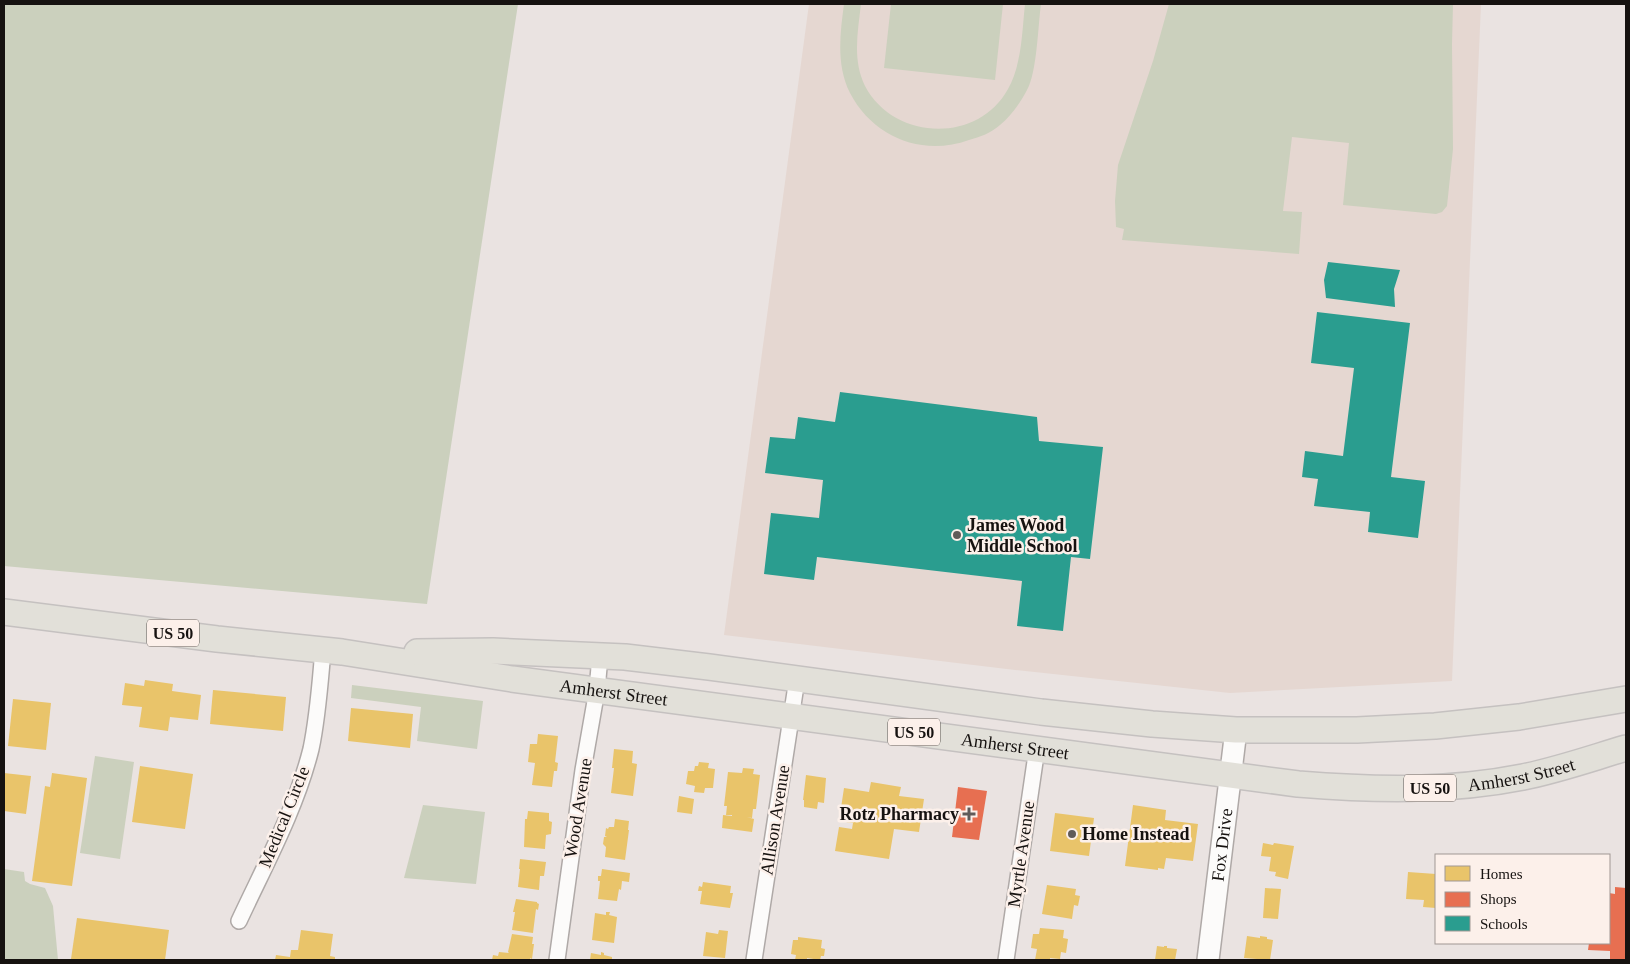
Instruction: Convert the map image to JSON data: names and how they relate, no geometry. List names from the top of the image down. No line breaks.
{"streets":{"main road":["US 50","Amherst Street","Fox Drive"],"street":["Wood Avenue","Medical Circle","Allison Avenue","Myrtle Avenue"]},"crossings":[["Amherst Street","Wood Avenue"],["Amherst Street","Medical Circle"],["Amherst Street","Allison Avenue"],["Amherst Street","Fox Drive"],["Amherst Street","Myrtle Avenue"]],"places":{"other":["James Wood Middle School","Home Instead"],"health":["Rotz Pharmacy"]},"legend":["Homes","Shops","Schools"]}
